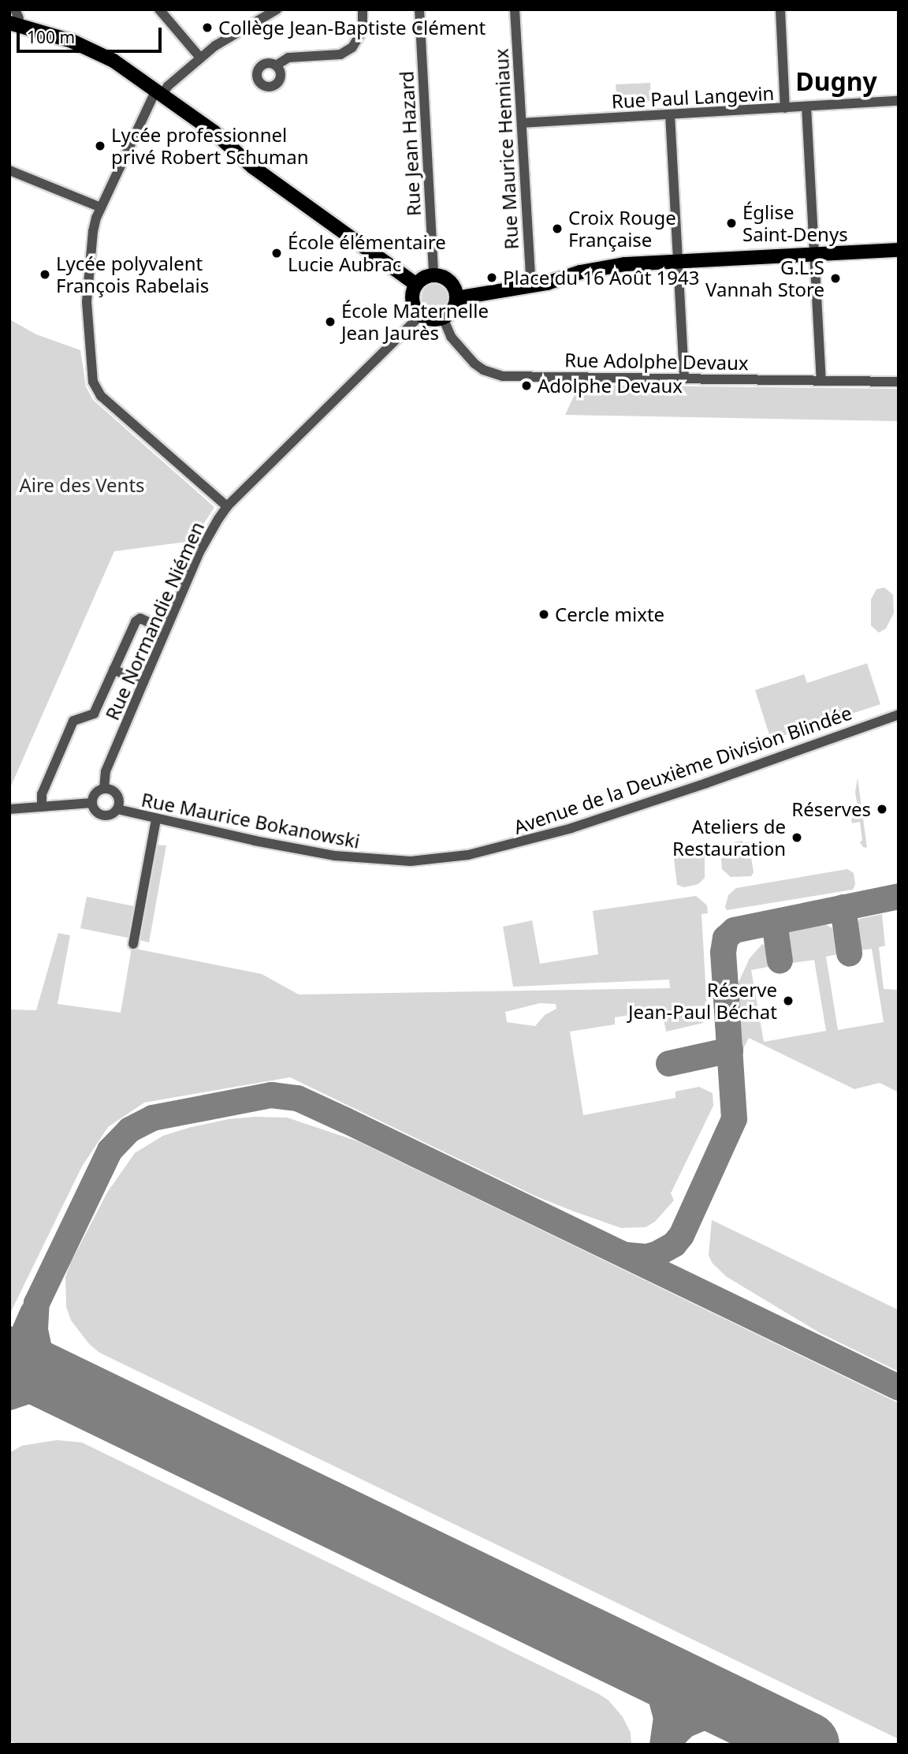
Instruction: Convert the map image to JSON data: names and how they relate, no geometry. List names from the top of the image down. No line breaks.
{"streets":{"street":["Rue Paul Langevin","Rue Jean Hazard","Rue Maurice Henniaux","Rue Adolphe Devaux","Rue Normandie Niémen","Avenue de la Deuxième Division Blindée","Rue Maurice Bokanowski"]},"crossings":[["Rue Paul Langevin","Rue Maurice Henniaux"],["Rue Jean Hazard","Rue Adolphe Devaux"],["Rue Jean Hazard","Rue Normandie Niémen"],["Rue Adolphe Devaux","Rue Normandie Niémen"],["Rue Normandie Niémen","Rue Maurice Bokanowski"],["Avenue de la Deuxième Division Blindée","Rue Maurice Bokanowski"]],"districts":["Dugny"],"parks":["Aire des Vents"],"places":["Collège Jean-Baptiste Clément","Lycée professionnel privé Robert Schuman","Église Saint-Denys","Croix Rouge Française","École élémentaire Lucie Aubrac","Lycée polyvalent François Rabelais","Place du 16 Août 1943","G.L.S Vannah Store","École Maternelle Jean Jaurès","Adolphe Devaux","Cercle mixte","Réserves","Ateliers de Restauration","Réserve Jean-Paul Béchat"],"scale_bar":"100 m"}
